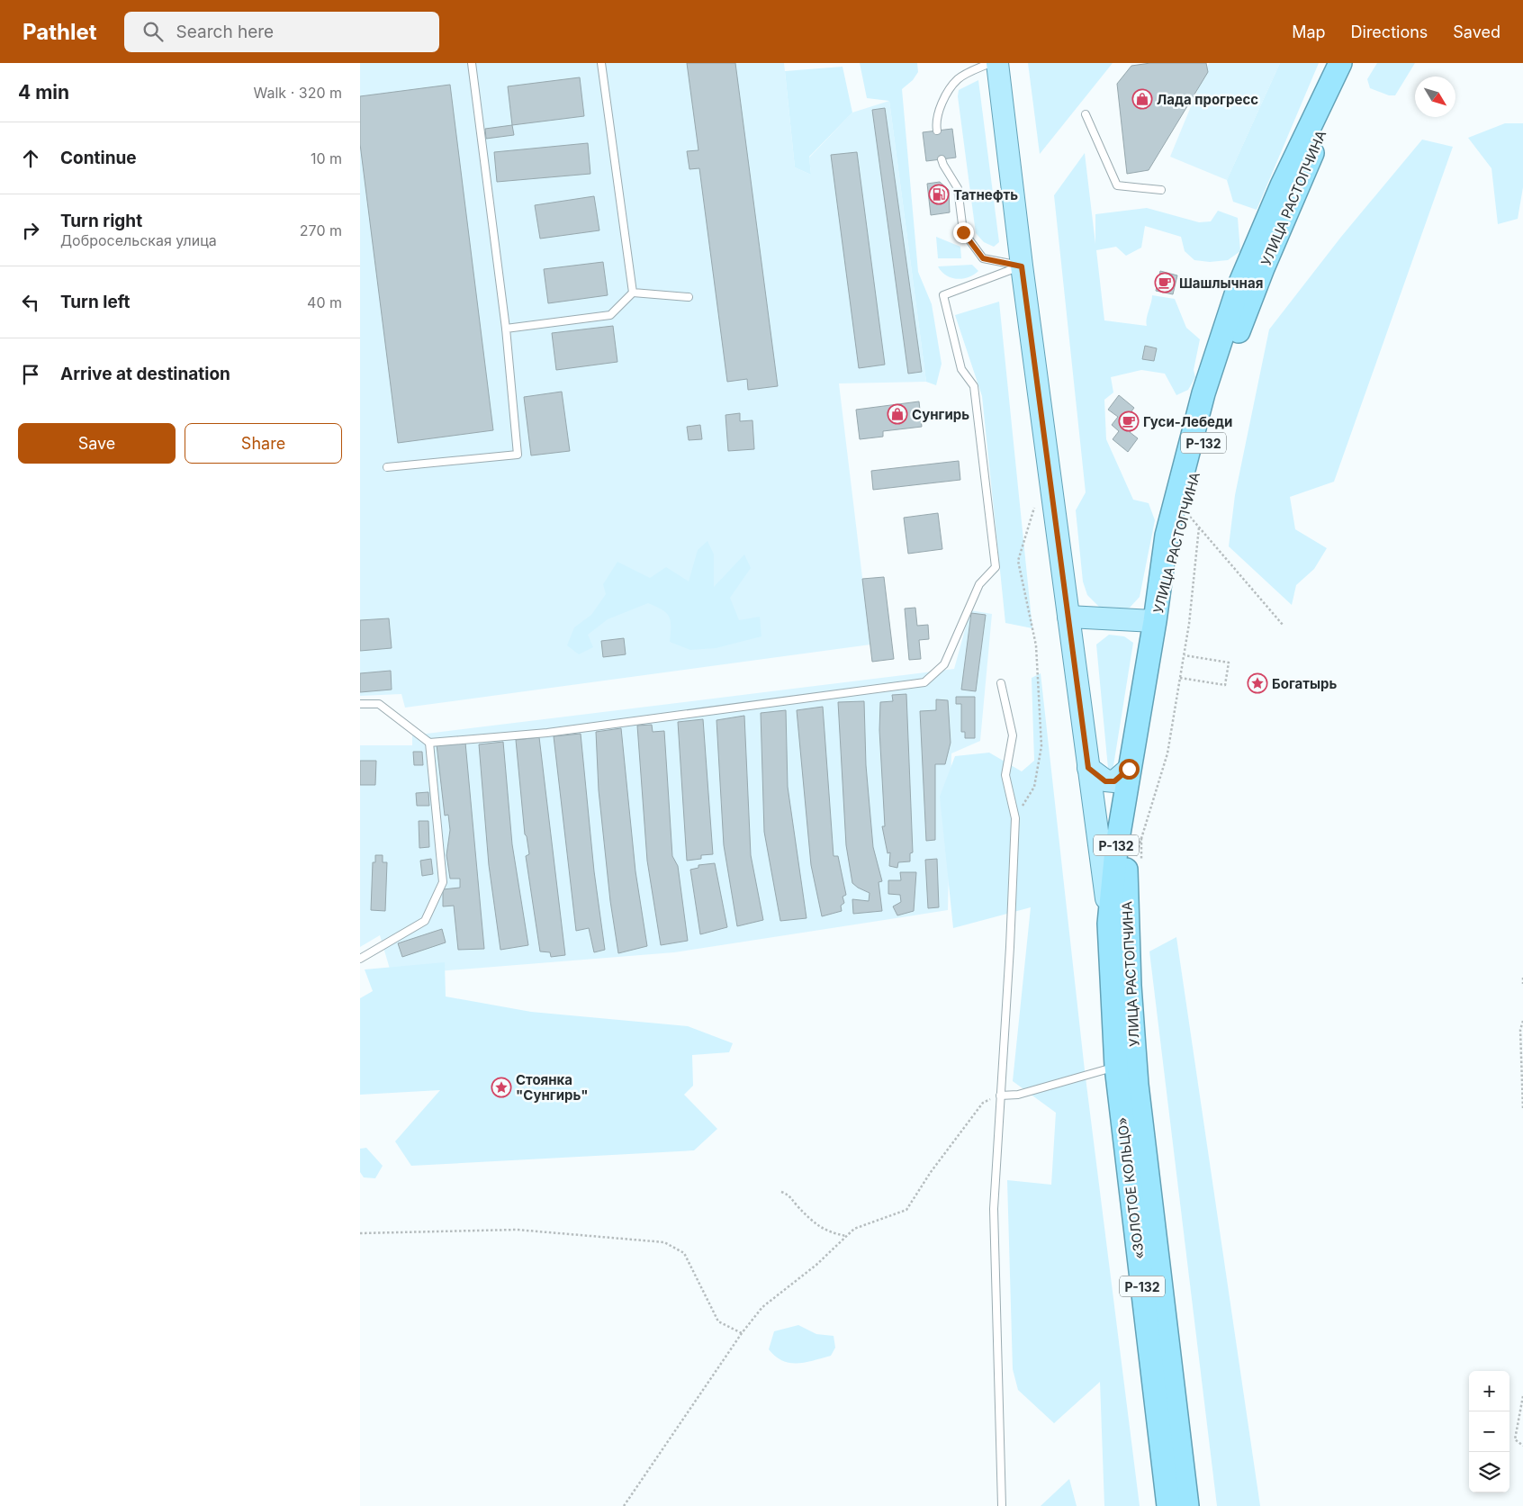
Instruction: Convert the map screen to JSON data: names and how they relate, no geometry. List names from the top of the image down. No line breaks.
{"streets":{"highway":["УЛИЦА РАСТОПЧИНА","Р-132","«ЗОЛОТОЕ КОЛЬЦО»"]},"crossings":[["УЛИЦА РАСТОПЧИНА","«ЗОЛОТОЕ КОЛЬЦО»"]],"places":{"shop":["Лада прогресс","Сунгирь"],"fuel station":["Татнефть"],"cafe":["Шашлычная","Гуси-Лебеди"],"place":["Богатырь","Стоянка \"Сунгирь\""]},"north":"bottom right","page":{"header":"Pathlet","search":"Search here","nav":["Map","Directions","Saved"],"heading":["4 min","Walk · 320 m"],"list":[["Continue","10 m"],["Turn right","Добросельская улица","270 m"],["Turn left","40 m"],"Arrive at destination"],"buttons":["Save","Share"],"map_buttons":["+","−"]}}
